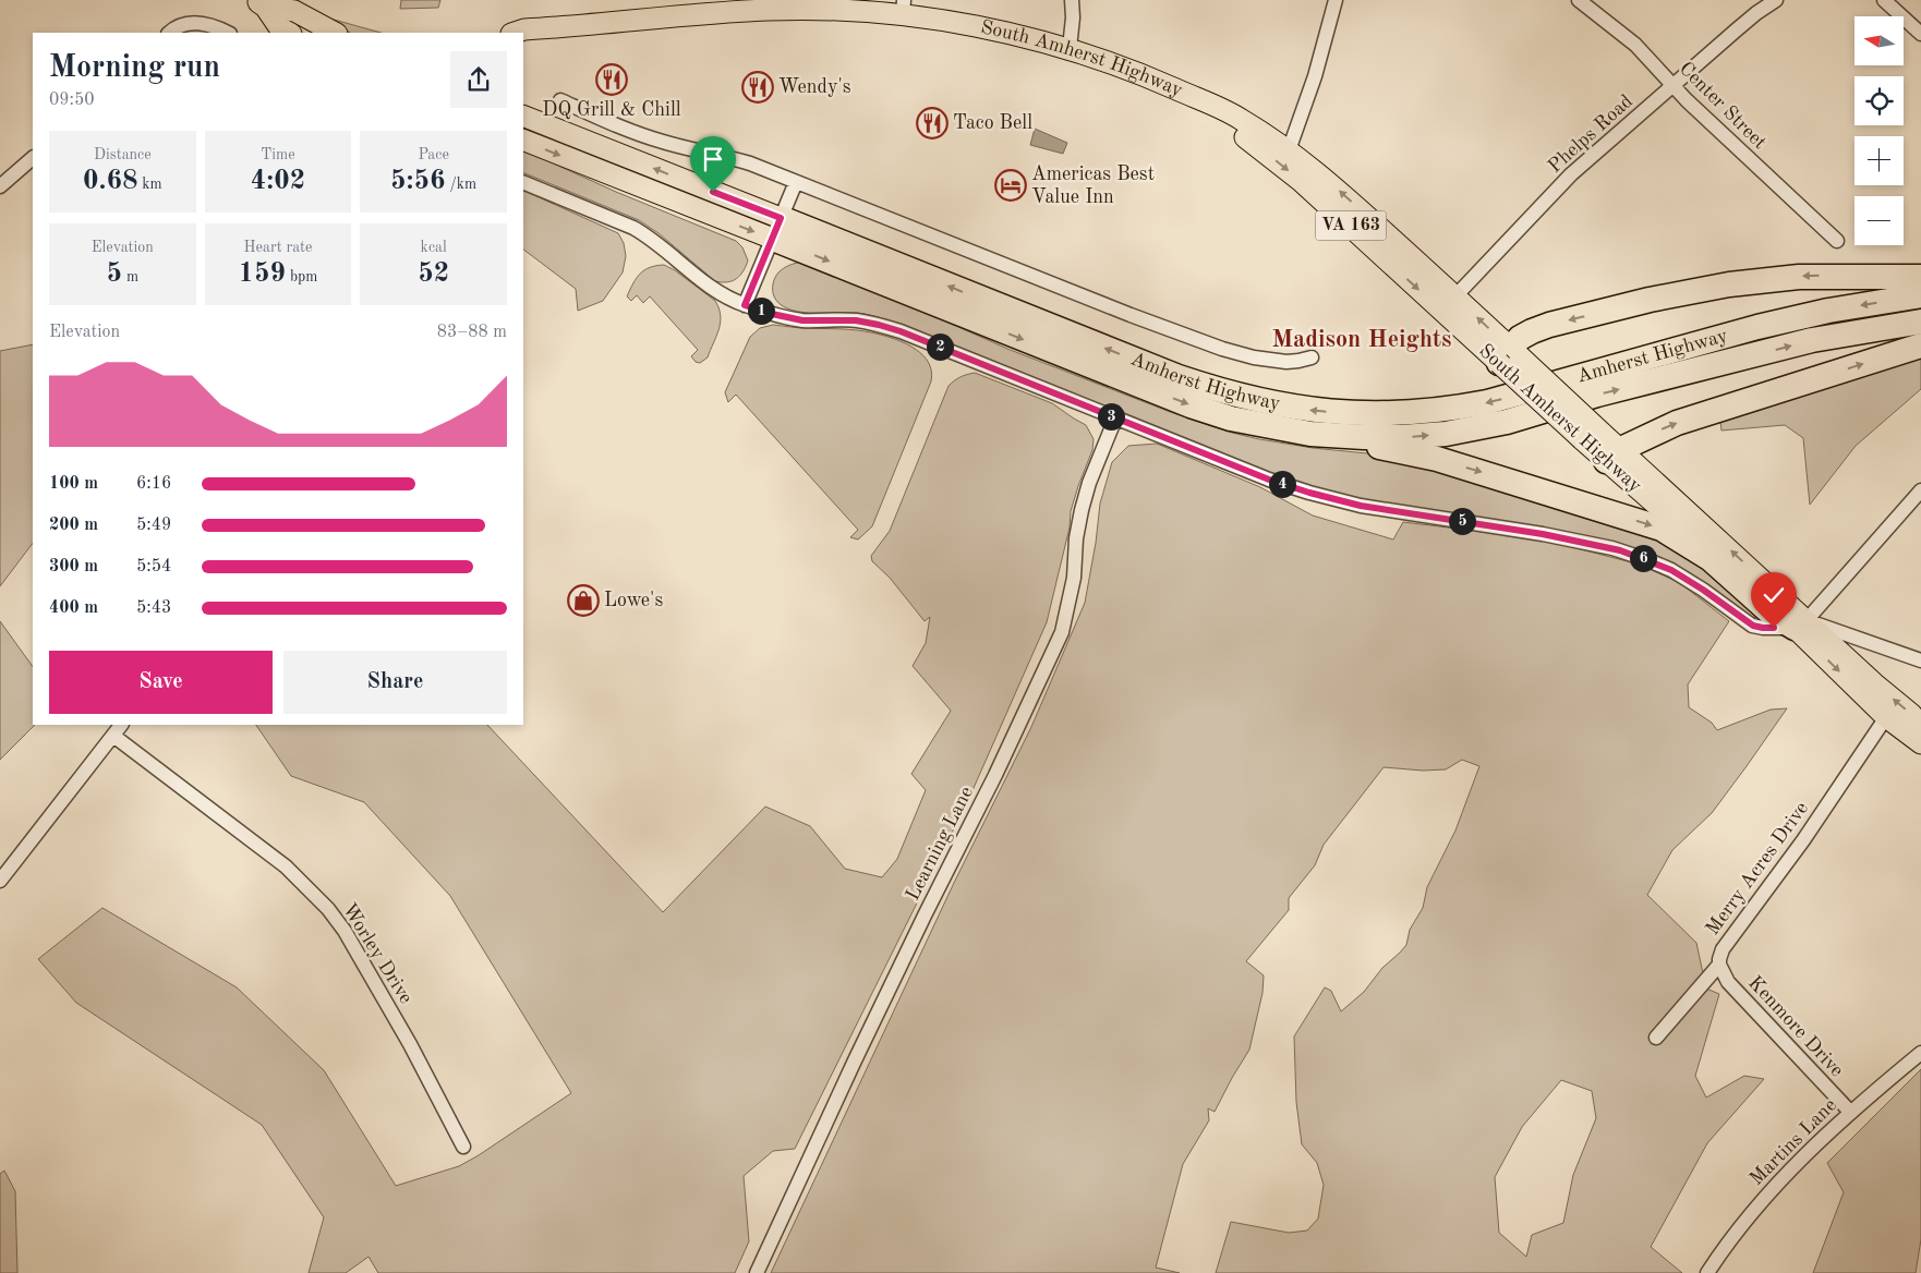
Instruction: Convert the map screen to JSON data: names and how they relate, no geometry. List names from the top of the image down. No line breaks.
{"streets":{"highway":["Amherst Highway"],"main road":["South Amherst Highway","VA 163"],"street":["Center Street","Phelps Road","Learning Lane","Merry Acres Drive","Worley Drive","Kenmore Drive","Martins Lane"]},"crossings":[["South Amherst Highway","Phelps Road"],["South Amherst Highway","Merry Acres Drive"],["Center Street","Phelps Road"],["Merry Acres Drive","Kenmore Drive"],["Kenmore Drive","Martins Lane"]],"districts":["Madison Heights"],"places":{"restaurant":["DQ Grill & Chill","Wendy's","Taco Bell"],"hotel":["Americas Best Value Inn"],"shop":["Lowe's"]},"north":"left","page":{"map_buttons":["+","−"],"heading":["Morning run","09:50"],"stats":[["Distance","0.68 km"],["Time","4:02"],["Pace","5:56 /km"],["Elevation","5 m"],["Heart rate","159 bpm"],["kcal","52"]],"pins":["1","2","3","4","5","6"],"chart":["Elevation","83–88 m"],"list":[{"name":"100 m","note":"6:16"},{"name":"200 m","note":"5:49"},{"name":"300 m","note":"5:54"},{"name":"400 m","note":"5:43"}],"buttons":["Save","Share"]}}
